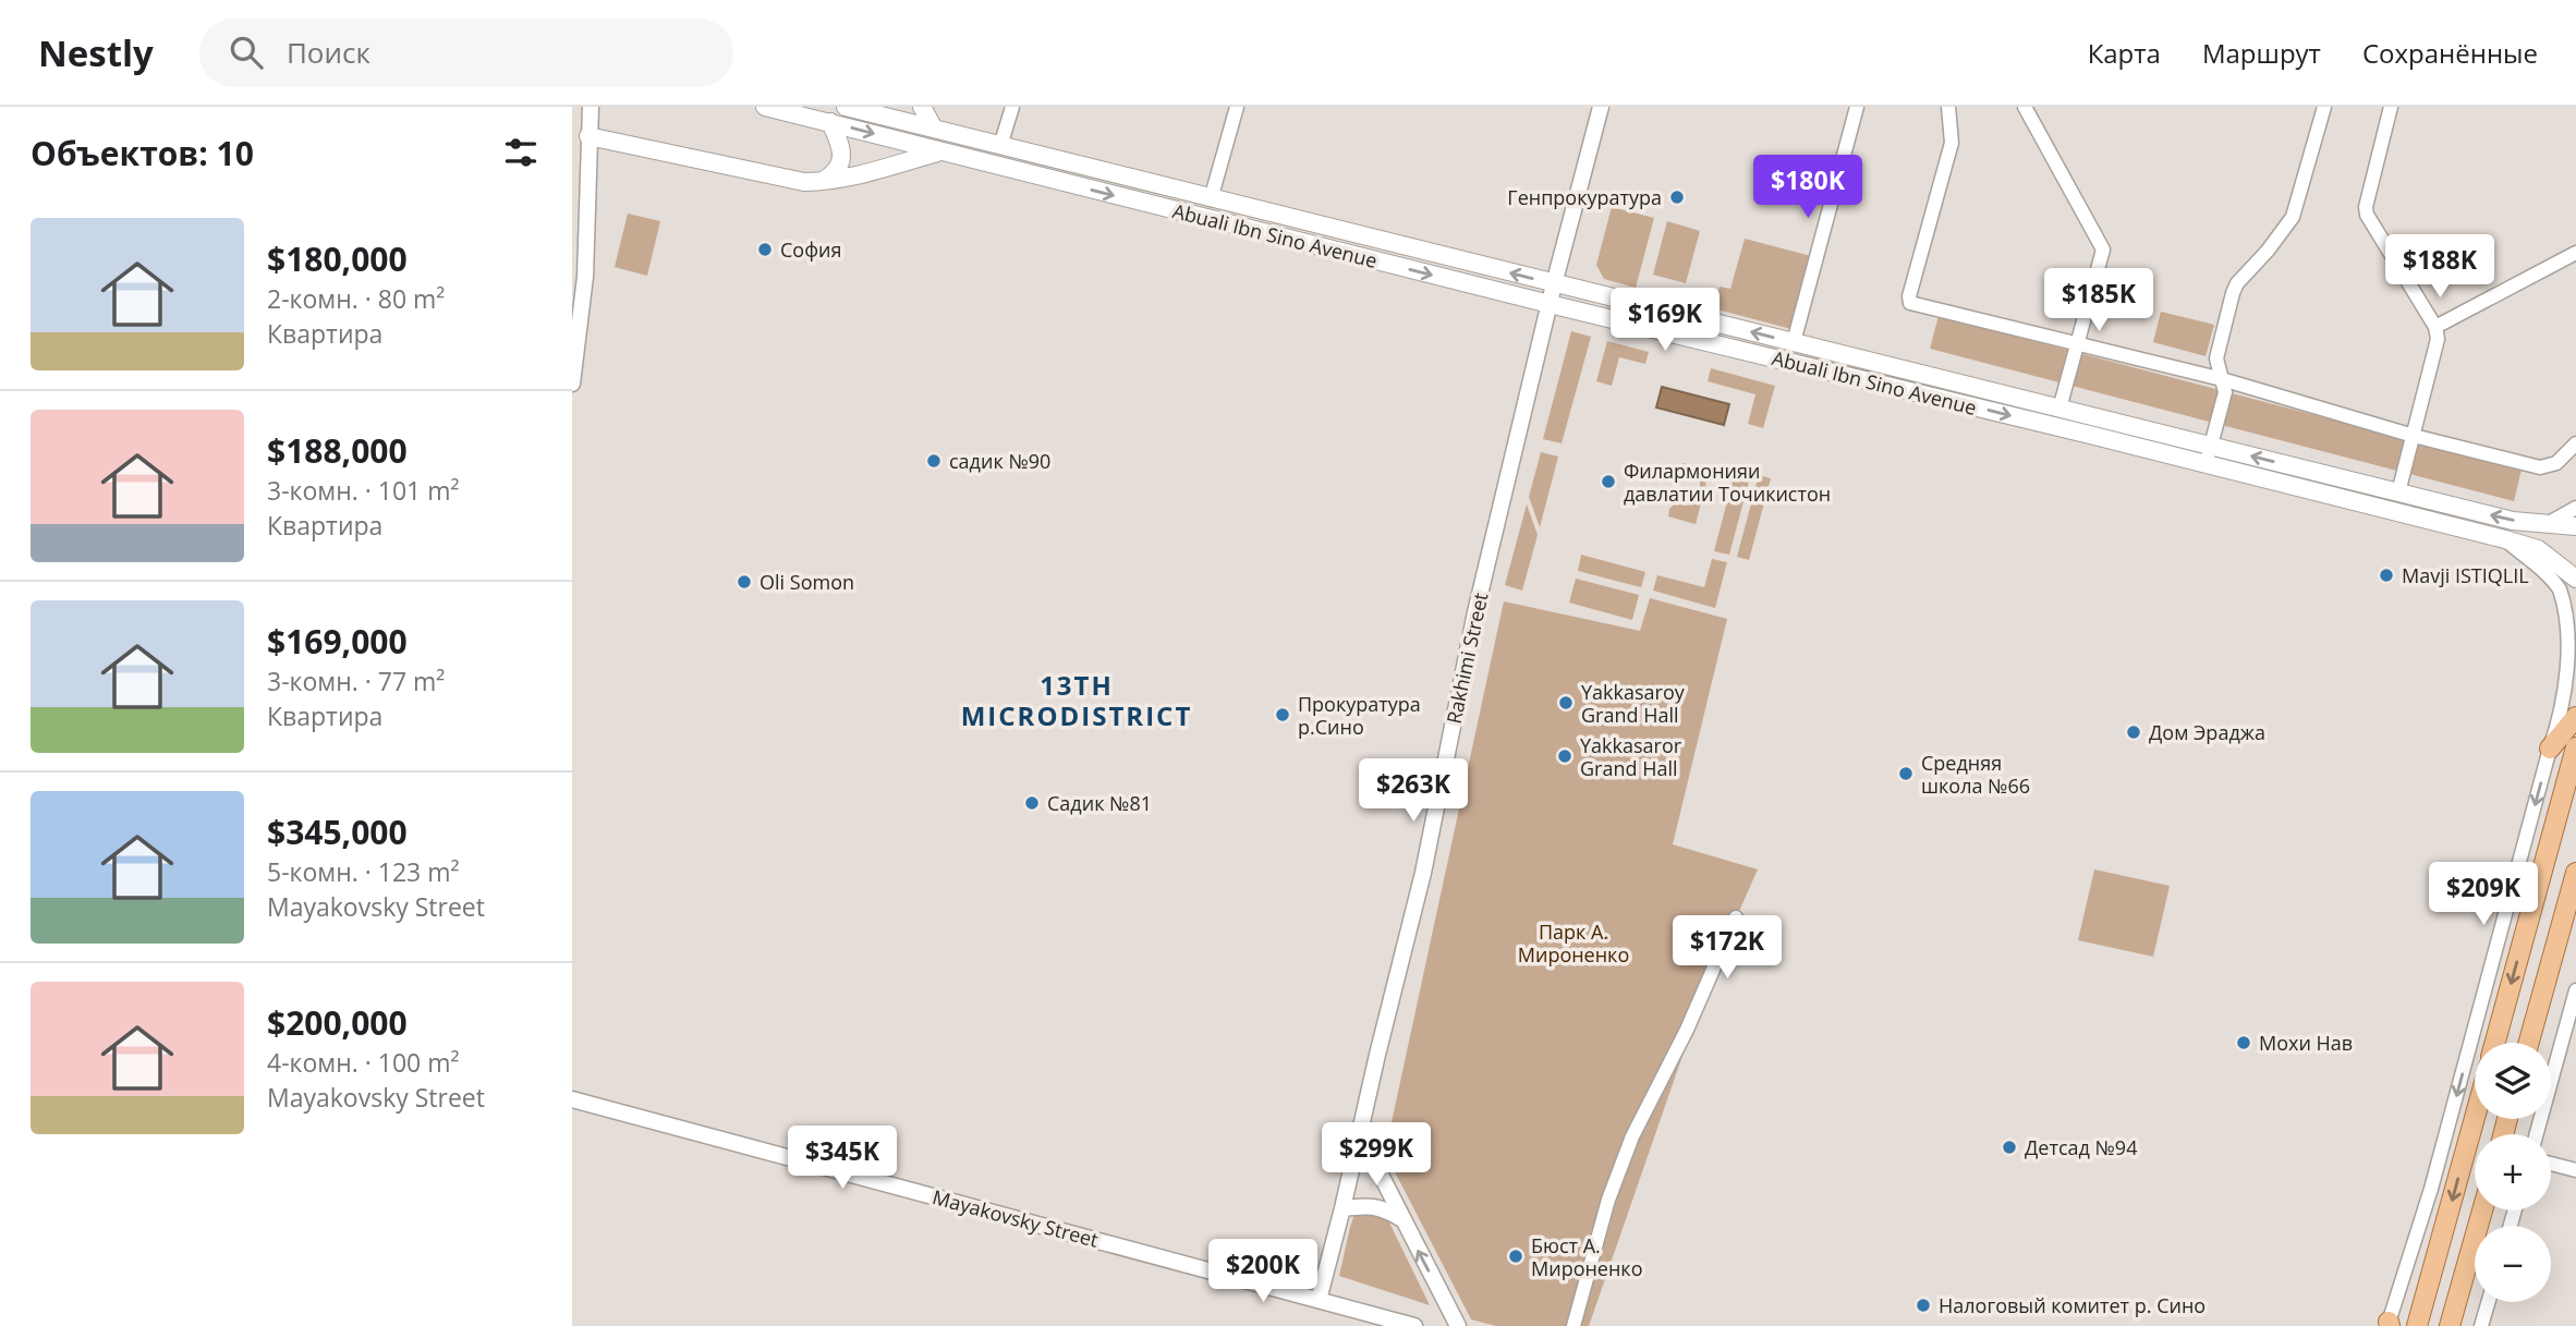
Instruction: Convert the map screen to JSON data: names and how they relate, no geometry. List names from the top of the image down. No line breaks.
{"streets":{"main road":["Abuali Ibn Sino Avenue"],"street":["Rakhimi Street","Mayakovsky Street"]},"crossings":[["Abuali Ibn Sino Avenue","Rakhimi Street"],["Rakhimi Street","Mayakovsky Street"]],"districts":["13TH MICRODISTRICT"],"parks":["Парк А. Мироненко"],"places":["Генпрокуратура","София","садик №90","Филармонияи давлатии Точикистон","Mavji ISTIQLIL","Oli Somon","Yakkasaroy Grand Hall","Прокуратура р.Сино","Дом Эраджа","Yakkasaror Grand Hall","Средняя школа №66","Садик №81","Мохи Нав","Детсад №94","Бюст А. Мироненко","Налоговый комитет р. Сино"],"page":{"header":"Nestly","search":"Поиск","nav":["Карта","Маршрут","Сохранённые"],"heading":"Объектов: 10","price":["$180K","$188K","$185K","$169K","$263K","$209K","$172K","$299K","$345K","$200K"],"list":[{"name":"$180,000","note":"2-комн. · 80 m² · Квартира"},{"name":"$188,000","note":"3-комн. · 101 m² · Квартира"},{"name":"$169,000","note":"3-комн. · 77 m² · Квартира"},{"name":"$345,000","note":"5-комн. · 123 m² · Mayakovsky Street"},{"name":"$200,000","note":"4-комн. · 100 m² · Mayakovsky Street"}],"map_buttons":["+","−"]}}
